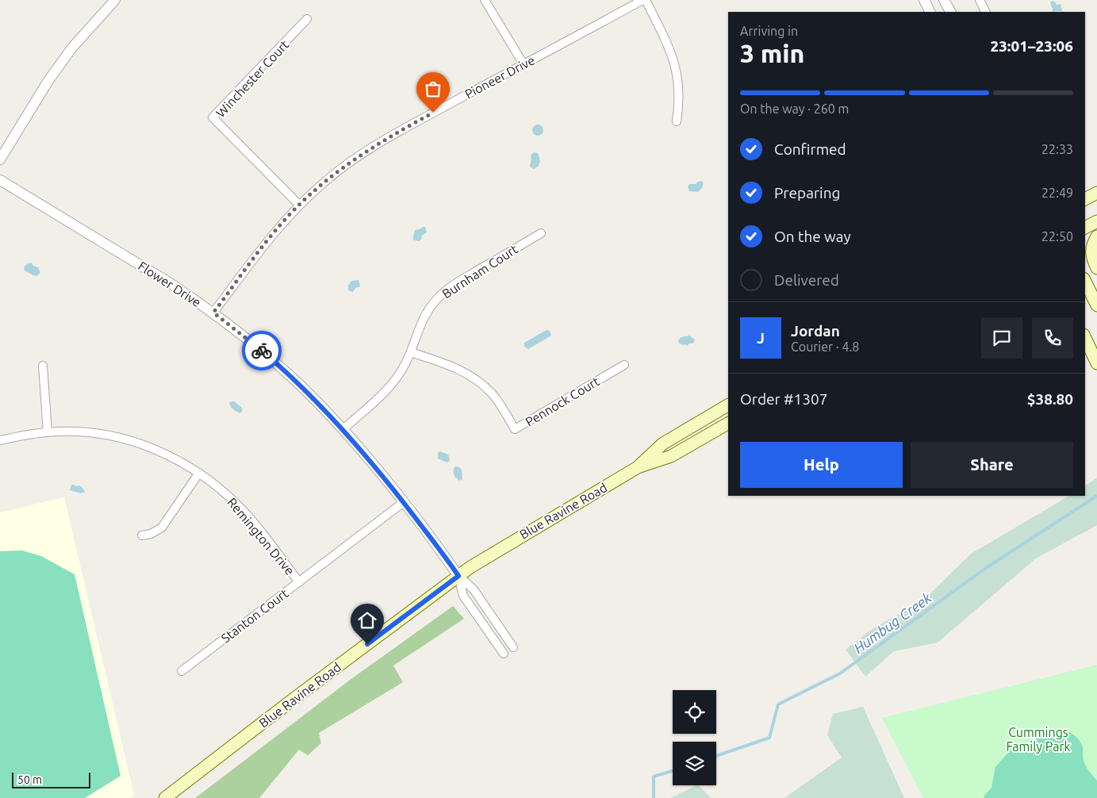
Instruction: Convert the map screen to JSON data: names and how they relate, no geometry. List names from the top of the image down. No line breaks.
{"streets":{"main road":["Blue Ravine Road"],"street":["Pioneer Drive","Winchester Court","Burnham Court","Flower Drive","Pennock Court","Remington Drive","Stanton Court"]},"crossings":[["Pioneer Drive","Winchester Court"],["Pioneer Drive","Flower Drive"],["Burnham Court","Flower Drive"],["Burnham Court","Pennock Court"],["Flower Drive","Blue Ravine Road"],["Flower Drive","Stanton Court"],["Remington Drive","Stanton Court"]],"water":["Humbug Creek"],"parks":["Cummings Family Park"],"scale_bar":"50 m","page":{"heading":["3 min","Arriving in","23:01–23:06"],"panel":["Jordan","Courier · 4.8","Order #1307","$38.80"],"bar":"On the way · 260 m","list":[["Confirmed","22:33"],["Preparing","22:49"],["On the way","22:50"],"Delivered"],"round":"J","buttons":["Help","Share"],"scale":"50 m"}}
